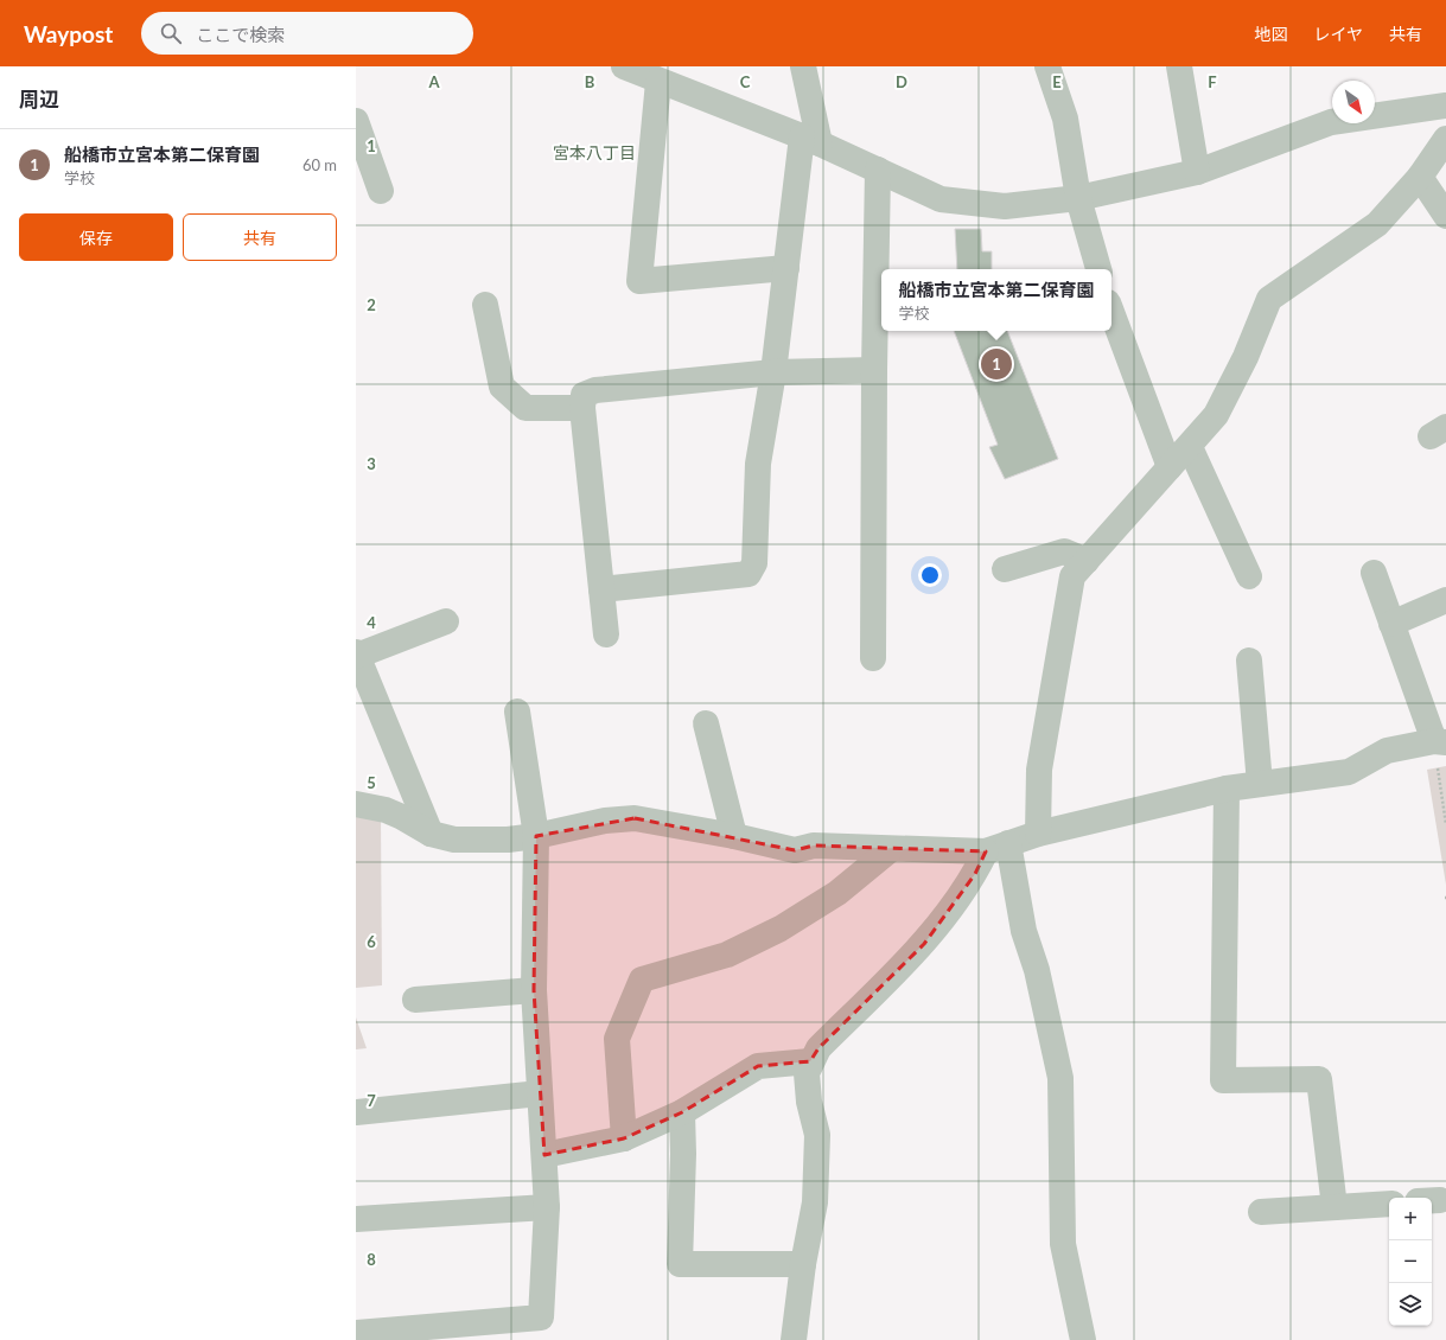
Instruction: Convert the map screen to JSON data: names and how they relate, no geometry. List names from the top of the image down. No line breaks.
{"districts":["宮本八丁目"],"north":"bottom right","page":{"header":"Waypost","search":"ここで検索","nav":["地図","レイヤ","共有"],"heading":"周辺","list":[{"mark":"1","name":"船橋市立宮本第二保育園","note":"学校","value":"60 m"}],"buttons":["保存","共有"],"popup":["船橋市立宮本第二保育園","学校"],"pins":"1","map_buttons":["+","−"]},"grid":{"columns":["A","B","C","D","E","F"],"rows":["1","2","3","4","5","6","7","8"]}}
